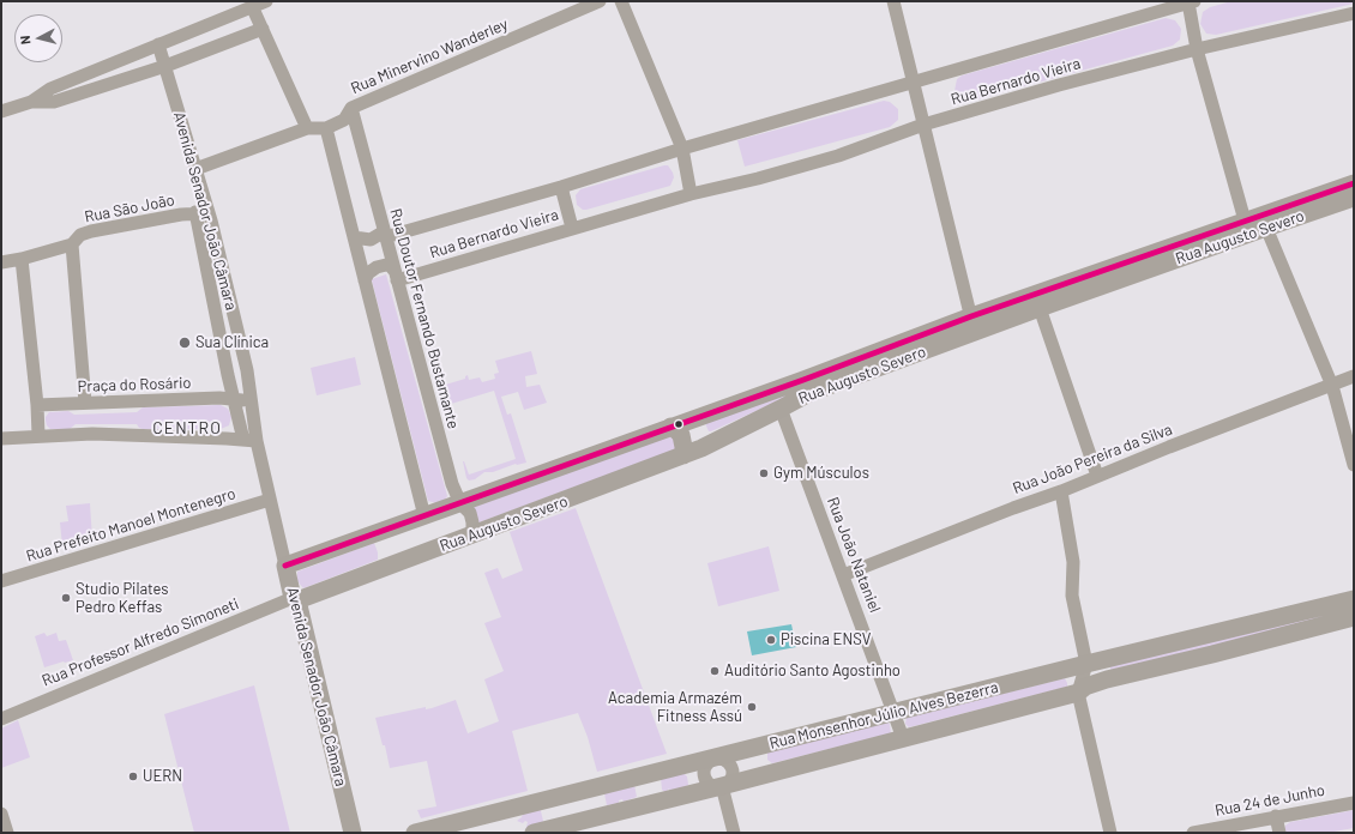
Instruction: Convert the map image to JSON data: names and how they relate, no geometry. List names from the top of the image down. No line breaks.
{"streets":{"main road":["Avenida Senador João Câmara","Rua Augusto Severo","Rua Monsenhor Júlio Alves Bezerra"],"street":["Rua Minervino Wanderley","Rua Bernardo Vieira","Rua São João","Rua Doutor Fernando Bustamante","Praça do Rosário","Rua João Pereira da Silva","Rua Prefeito Manoel Montenegro","Rua João Nataniel","Rua Professor Alfredo Simoneti","Rua 24 de Junho"]},"crossings":[["Rua Minervino Wanderley","Rua Doutor Fernando Bustamante"],["Rua Bernardo Vieira","Rua Doutor Fernando Bustamante"],["Rua São João","Avenida Senador João Câmara"],["Avenida Senador João Câmara","Rua Augusto Severo"],["Avenida Senador João Câmara","Praça do Rosário"],["Avenida Senador João Câmara","Rua Prefeito Manoel Montenegro"],["Avenida Senador João Câmara","Rua Professor Alfredo Simoneti"],["Rua Augusto Severo","Rua Doutor Fernando Bustamante"],["Rua Augusto Severo","Rua João Nataniel"],["Rua Augusto Severo","Rua Professor Alfredo Simoneti"],["Rua João Pereira da Silva","Rua João Nataniel"],["Rua João Nataniel","Rua Monsenhor Júlio Alves Bezerra"]],"districts":["CENTRO"],"places":["Sua Clínica","Gym Músculos","Studio Pilates Pedro Keffas","Piscina ENSV","Auditório Santo Agostinho","Academia Armazém Fitness Assú","UERN"],"north":"left"}
